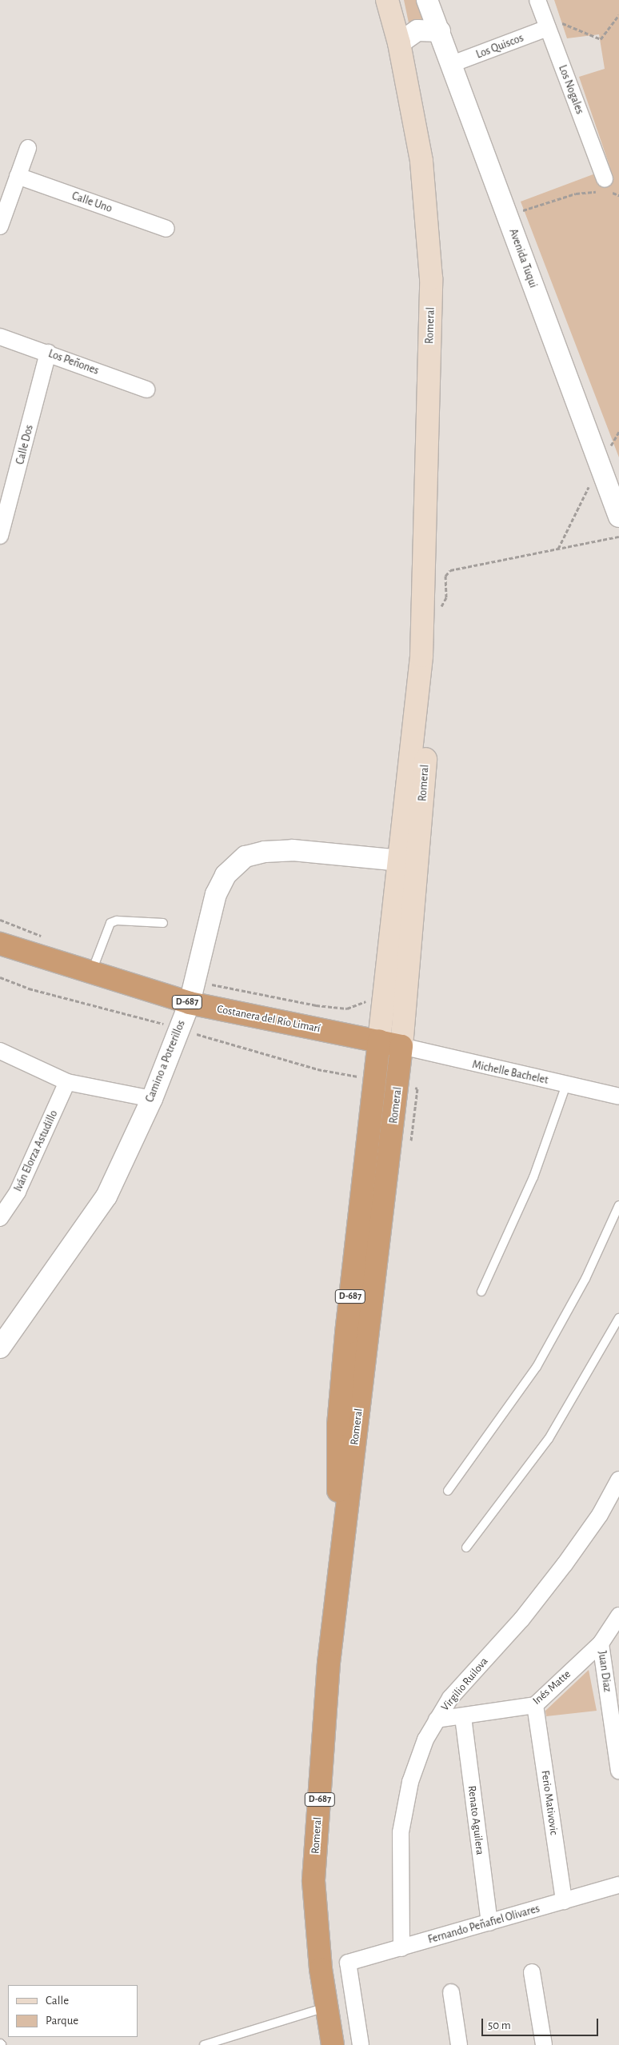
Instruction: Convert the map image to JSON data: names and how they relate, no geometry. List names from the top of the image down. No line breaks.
{"streets":{"highway":["Romeral","D-687","Costanera del Río Limarí"],"street":["Los Quiscos","Los Nogales","Calle Uno","Avenida Tuqui","Los Peñones","Calle Dos","Camino a Potrerillos","Michelle Bachelet","Iván Elorza Astudillo","Juan Diaz","Virgilio Ruilova","Inés Matte","Ferio Mativovic","Renato Aguilera","Fernando Peñafiel Olivares"]},"crossings":[["Los Quiscos","Los Nogales"],["Los Quiscos","Avenida Tuqui"],["Romeral","Costanera del Río Limarí"],["Romeral","Camino a Potrerillos"],["Romeral","Michelle Bachelet"],["Los Peñones","Calle Dos"],["Costanera del Río Limarí","Camino a Potrerillos"],["Costanera del Río Limarí","Michelle Bachelet"],["Juan Diaz","Inés Matte"],["Virgilio Ruilova","Inés Matte"],["Virgilio Ruilova","Fernando Peñafiel Olivares"],["Inés Matte","Ferio Mativovic"],["Inés Matte","Renato Aguilera"],["Ferio Mativovic","Fernando Peñafiel Olivares"],["Renato Aguilera","Fernando Peñafiel Olivares"]],"legend":["Calle","Parque"],"scale_bar":"50 m"}
